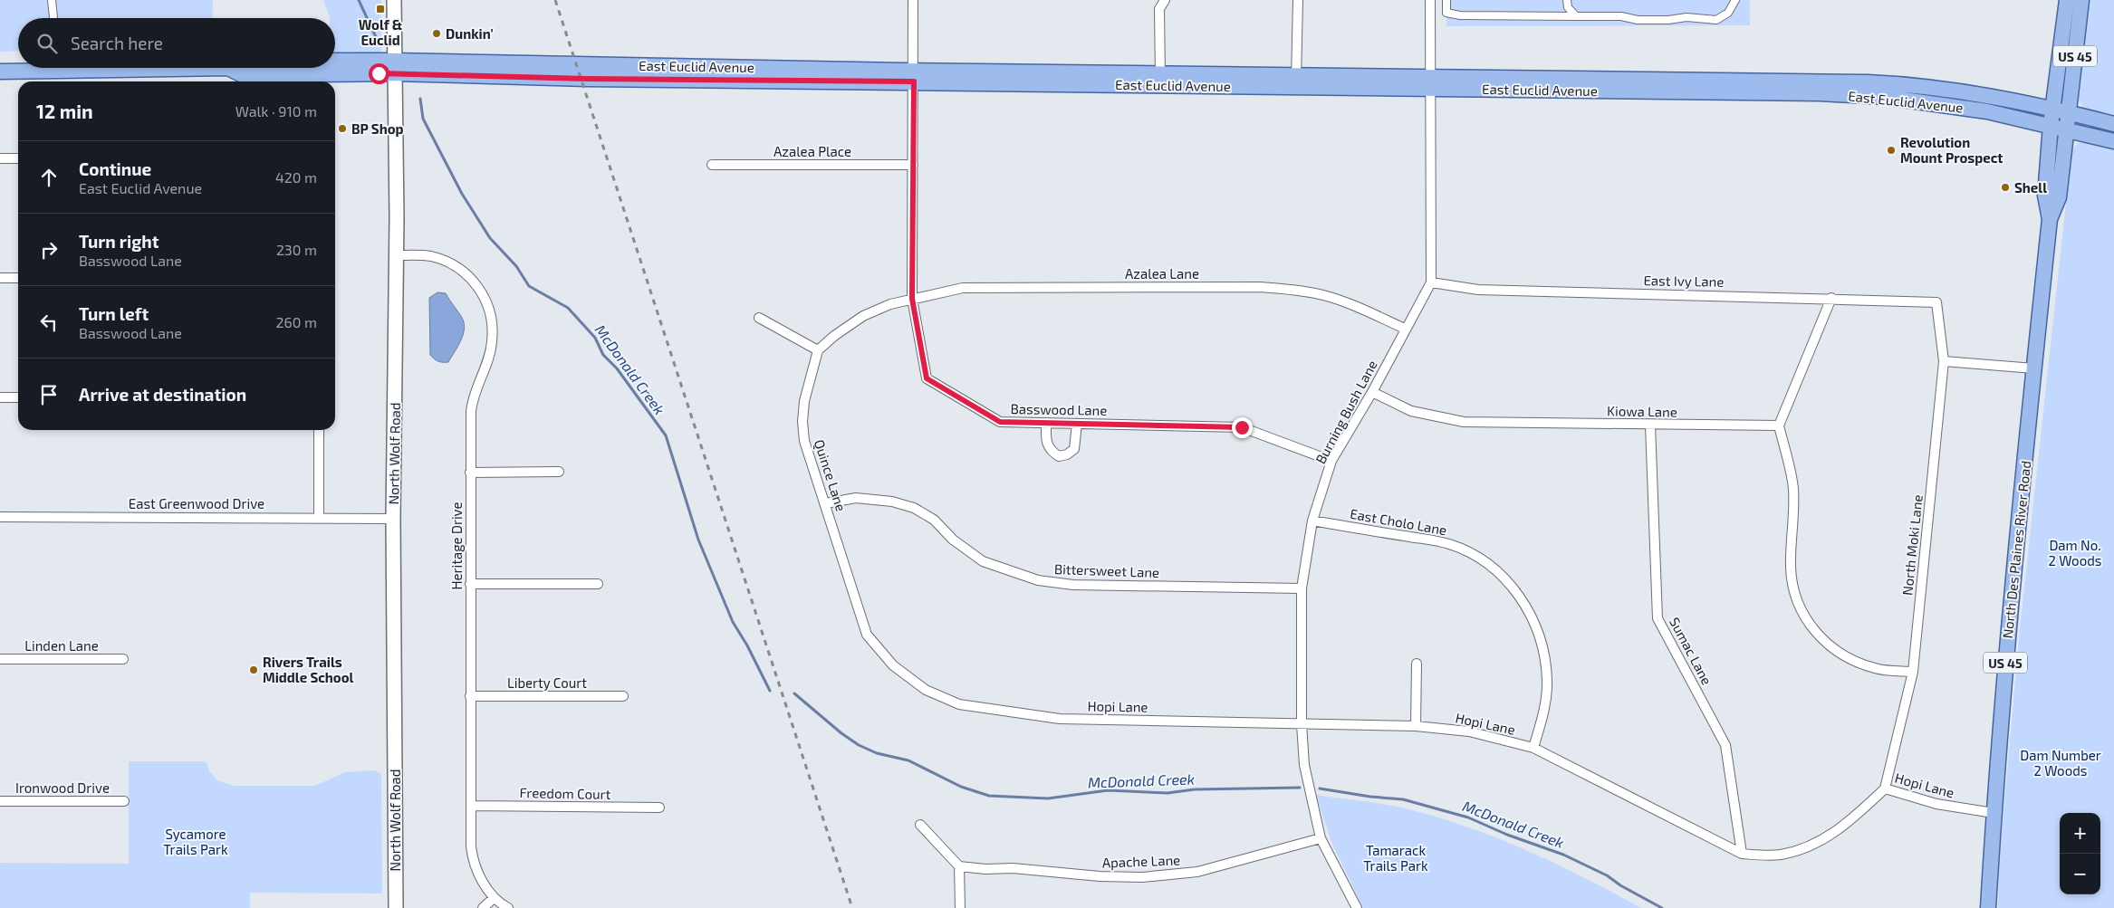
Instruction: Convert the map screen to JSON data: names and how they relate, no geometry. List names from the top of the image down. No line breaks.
{"streets":{"main road":["US 45","East Euclid Avenue","North Wolf Road","North Des Plaines River Road"],"street":["Azalea Place","Azalea Lane","East Ivy Lane","Basswood Lane","Kiowa Lane","Burning Bush Lane","Quince Lane","East Greenwood Drive","East Cholo Lane","North Moki Lane","Heritage Drive","Bittersweet Lane","Linden Lane","Sumac Lane","Liberty Court","Hopi Lane","Ironwood Drive","Freedom Court","Apache Lane"]},"crossings":[["East Euclid Avenue","Basswood Lane"],["East Euclid Avenue","Burning Bush Lane"],["East Euclid Avenue","North Wolf Road"],["East Euclid Avenue","North Des Plaines River Road"],["Azalea Place","Basswood Lane"],["Azalea Lane","Basswood Lane"],["Azalea Lane","Burning Bush Lane"],["East Ivy Lane","Burning Bush Lane"],["East Ivy Lane","North Moki Lane"],["Basswood Lane","Burning Bush Lane"],["Kiowa Lane","Burning Bush Lane"],["Kiowa Lane","Sumac Lane"],["Burning Bush Lane","East Cholo Lane"],["Burning Bush Lane","Bittersweet Lane"],["Burning Bush Lane","Hopi Lane"],["Burning Bush Lane","Apache Lane"],["North Wolf Road","East Greenwood Drive"],["North Wolf Road","Heritage Drive"],["Quince Lane","Bittersweet Lane"],["Quince Lane","Hopi Lane"],["East Cholo Lane","Hopi Lane"],["North Moki Lane","Hopi Lane"],["Heritage Drive","Liberty Court"],["Heritage Drive","Freedom Court"],["North Des Plaines River Road","Hopi Lane"],["Sumac Lane","Hopi Lane"]],"water":["McDonald Creek"],"parks":["Dam No. 2 Woods","Dam Number 2 Woods","Sycamore Trails Park","Tamarack Trails Park"],"places":{"transit":["Wolf & Euclid"],"other":["Dunkin'","BP Shop","Revolution Mount Prospect","Shell","Rivers Trails Middle School"]},"page":{"search":"Search here","heading":["12 min","Walk · 910 m"],"list":[["Continue","East Euclid Avenue","420 m"],["Turn right","Basswood Lane","230 m"],["Turn left","Basswood Lane","260 m"],"Arrive at destination"],"map_buttons":["+","−"]}}
